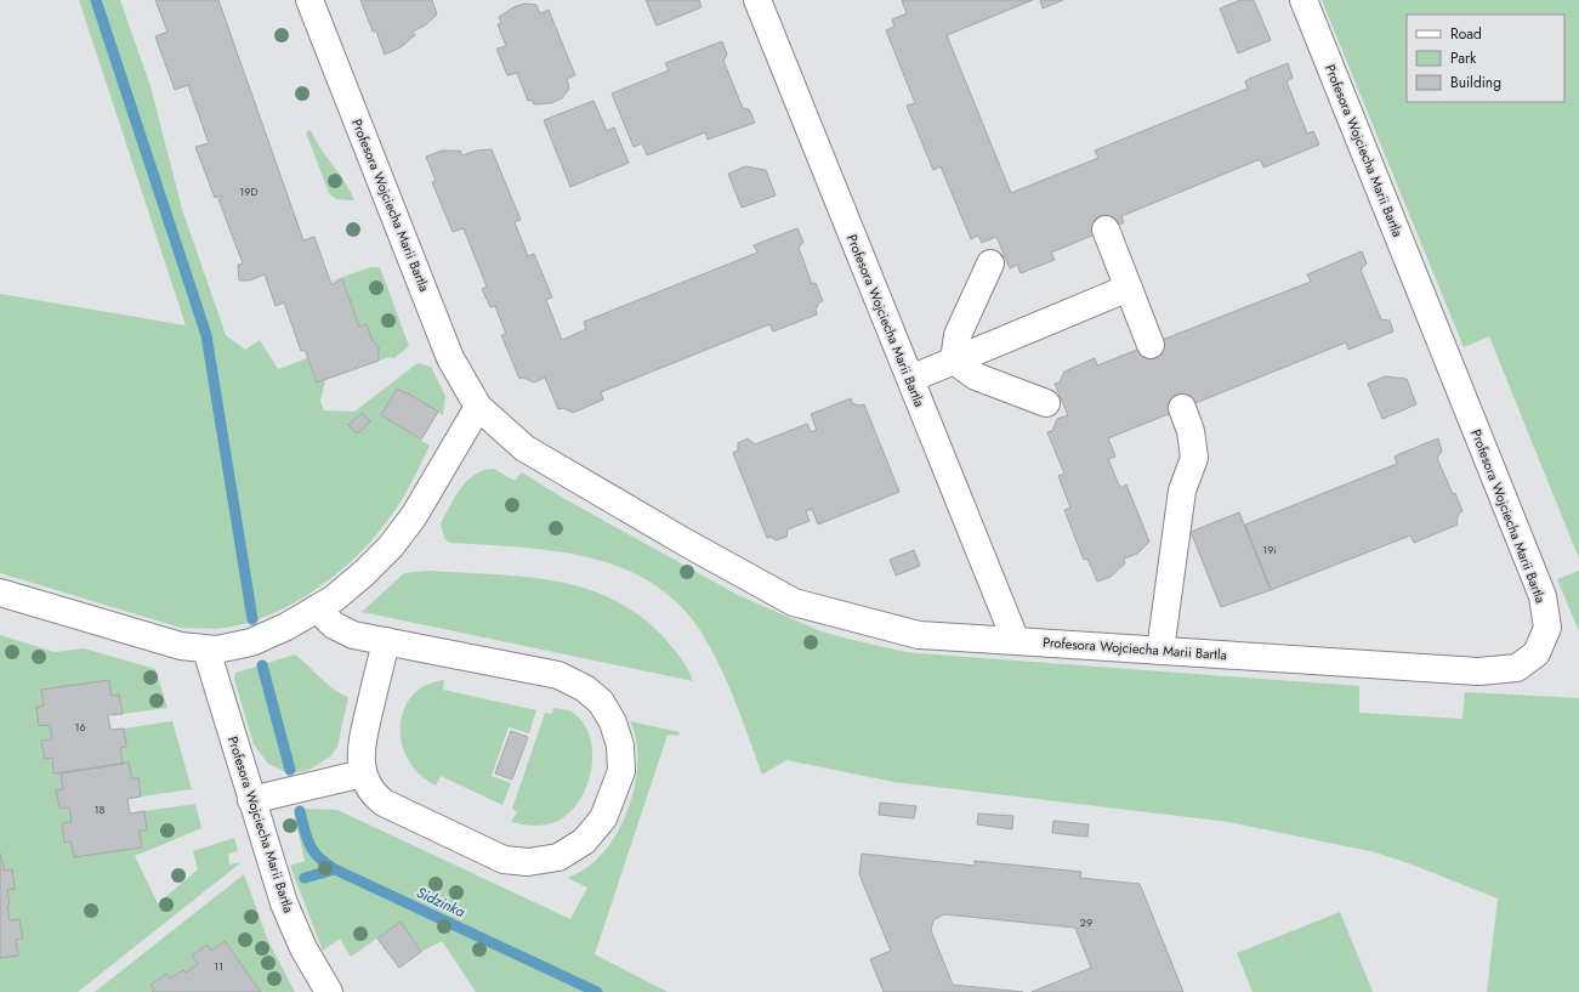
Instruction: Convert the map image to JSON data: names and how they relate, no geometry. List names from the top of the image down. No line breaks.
{"streets":{"street":["Profesora Wojciecha Marii Bartla"]},"water":["Sidzinka"],"house_numbers":["19D","19i","16","18","29","11"],"legend":["Road","Park","Building"]}
